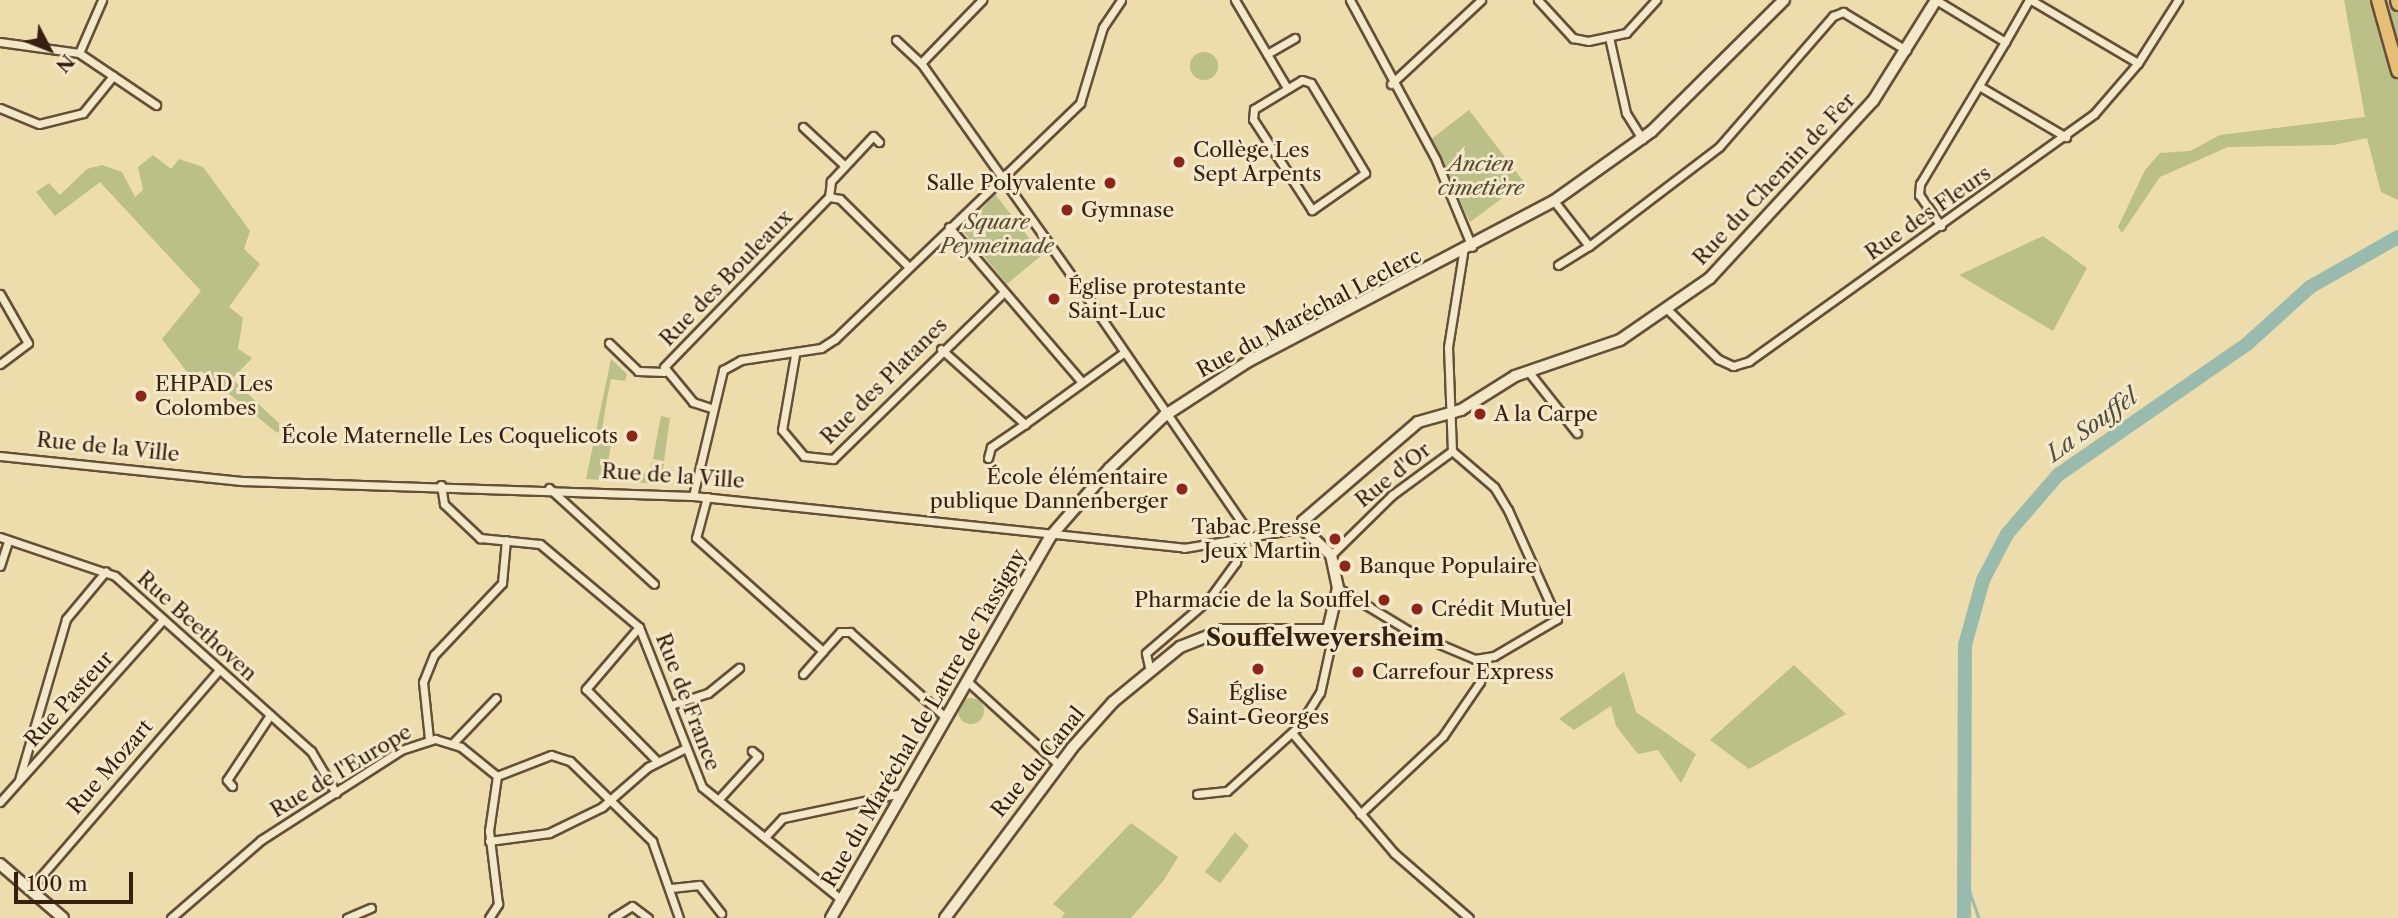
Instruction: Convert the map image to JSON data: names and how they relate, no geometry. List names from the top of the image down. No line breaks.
{"streets":{"street":["Rue du Chemin de Fer","Rue des Fleurs","Rue des Bouleaux","Rue du Maréchal Leclerc","Rue des Platanes","Rue de la Ville","Rue d'Or","Rue Beethoven","Rue Pasteur","Rue de France","Rue du Maréchal de Lattre de Tassigny","Rue du Canal","Rue Mozart","Rue de l'Europe"]},"crossings":[["Rue du Chemin de Fer","Rue des Fleurs"],["Rue du Chemin de Fer","Rue de la Ville"],["Rue du Chemin de Fer","Rue d'Or"],["Rue du Maréchal Leclerc","Rue de la Ville"],["Rue du Maréchal Leclerc","Rue d'Or"],["Rue du Maréchal Leclerc","Rue du Maréchal de Lattre de Tassigny"],["Rue de la Ville","Rue de France"],["Rue de la Ville","Rue du Maréchal de Lattre de Tassigny"],["Rue Beethoven","Rue Pasteur"],["Rue Beethoven","Rue Mozart"],["Rue Beethoven","Rue de l'Europe"],["Rue de France","Rue du Maréchal de Lattre de Tassigny"]],"districts":["Souffelweyersheim"],"water":["La Souffel"],"parks":["Ancien cimetière","Square Peymeinade"],"places":["Collège Les Sept Arpents","Salle Polyvalente","Gymnase","Église protestante Saint-Luc","EHPAD Les Colombes","A la Carpe","École Maternelle Les Coquelicots","École élémentaire publique Dannenberger","Tabac Presse Jeux Martin","Banque Populaire","Pharmacie de la Souffel","Crédit Mutuel","Église Saint-Georges","Carrefour Express"],"scale_bar":"100 m","north":"bottom right"}
